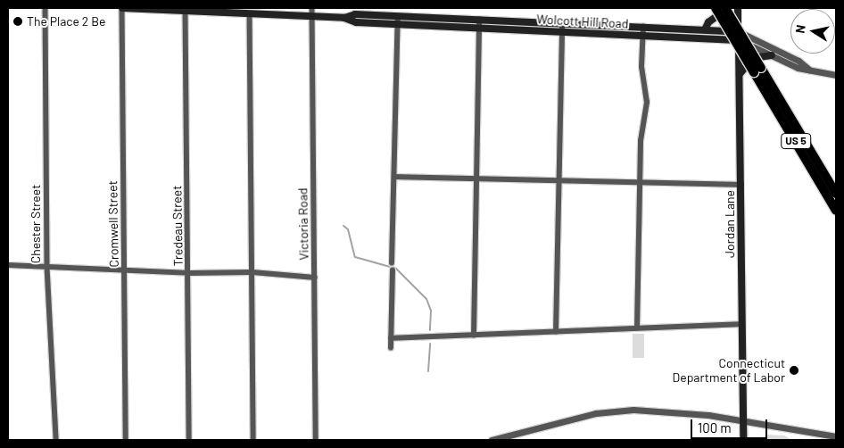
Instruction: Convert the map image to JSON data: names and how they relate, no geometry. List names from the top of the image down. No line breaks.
{"streets":{"highway":["US 5"],"main road":["Wolcott Hill Road","Jordan Lane"],"street":["Chester Street","Cromwell Street","Victoria Road","Tredeau Street"]},"crossings":[["Wolcott Hill Road","Jordan Lane"]],"places":["The Place 2 Be","Connecticut Department of Labor"],"scale_bar":"100 m","north":"left"}
